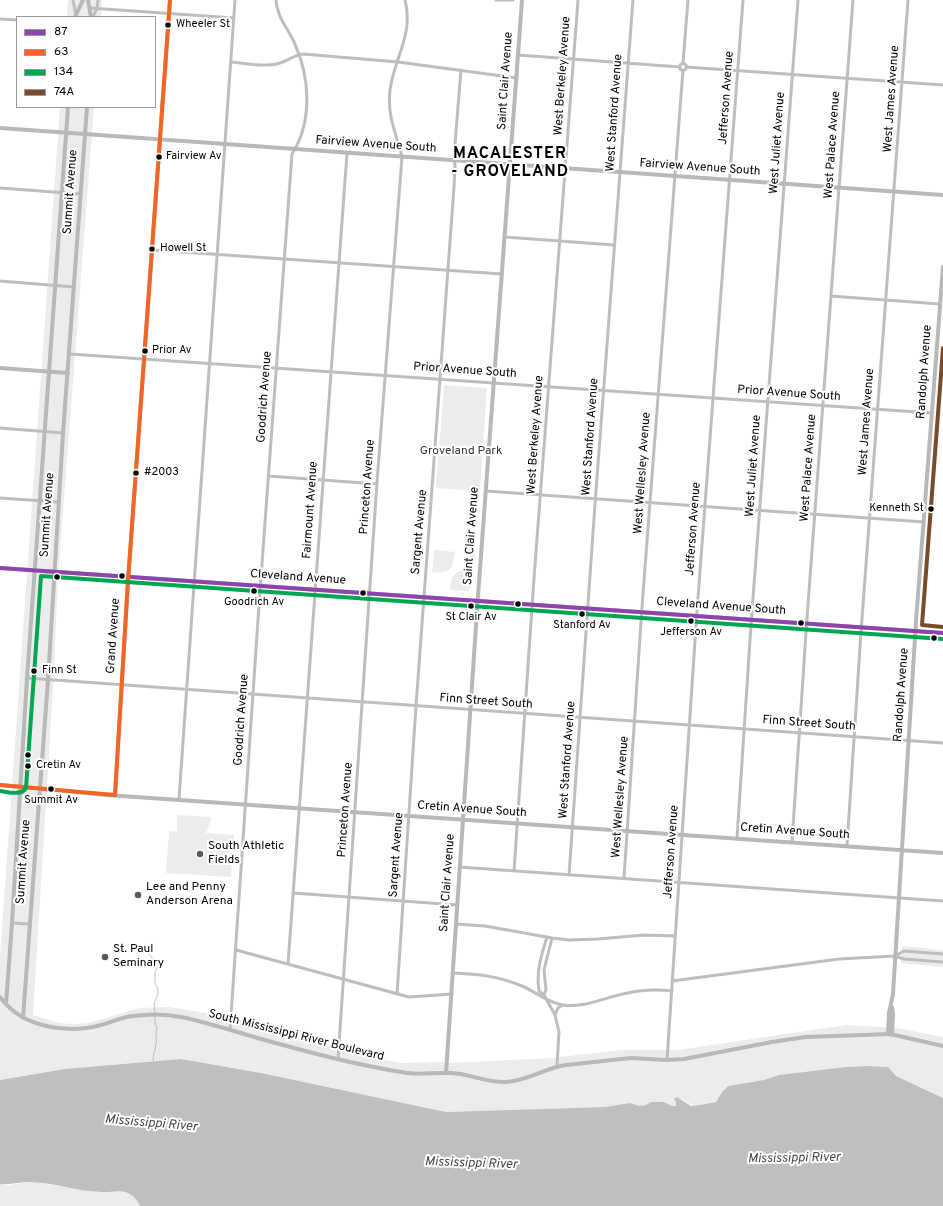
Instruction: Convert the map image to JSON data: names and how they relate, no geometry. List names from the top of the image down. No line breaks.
{"streets":{"street":["West Berkeley Avenue","Saint Clair Avenue","Jefferson Avenue","West James Avenue","West Stanford Avenue","West Juliet Avenue","Fairview Avenue South","West Palace Avenue","Summit Avenue","Prior Avenue South","Randolph Avenue","Goodrich Avenue","West Wellesley Avenue","Princeton Avenue","Fairmount Avenue","Sargent Avenue","Cleveland Avenue","Cleveland Avenue South","Grand Avenue","Finn Street South","Cretin Avenue South","South Mississippi River Boulevard"]},"crossings":[["West Berkeley Avenue","Fairview Avenue South"],["West Berkeley Avenue","Prior Avenue South"],["West Berkeley Avenue","Cleveland Avenue"],["West Berkeley Avenue","Finn Street South"],["West Berkeley Avenue","Cretin Avenue South"],["Saint Clair Avenue","Fairview Avenue South"],["Saint Clair Avenue","Prior Avenue South"],["Saint Clair Avenue","Cleveland Avenue"],["Saint Clair Avenue","Finn Street South"],["Saint Clair Avenue","Cretin Avenue South"],["Saint Clair Avenue","South Mississippi River Boulevard"],["Jefferson Avenue","Fairview Avenue South"],["Jefferson Avenue","Prior Avenue South"],["Jefferson Avenue","Cleveland Avenue South"],["Jefferson Avenue","Finn Street South"],["Jefferson Avenue","Cretin Avenue South"],["Jefferson Avenue","South Mississippi River Boulevard"],["West James Avenue","Fairview Avenue South"],["West James Avenue","Prior Avenue South"],["West James Avenue","Cleveland Avenue South"],["West James Avenue","Finn Street South"],["West James Avenue","Cretin Avenue South"],["West Stanford Avenue","Fairview Avenue South"],["West Stanford Avenue","Prior Avenue South"],["West Stanford Avenue","Cleveland Avenue"],["West Stanford Avenue","Finn Street South"],["West Stanford Avenue","Cretin Avenue South"],["West Juliet Avenue","Fairview Avenue South"],["West Juliet Avenue","Prior Avenue South"],["West Juliet Avenue","Cleveland Avenue South"],["West Juliet Avenue","Finn Street South"],["West Juliet Avenue","Cretin Avenue South"],["Fairview Avenue South","West Palace Avenue"],["Fairview Avenue South","Summit Avenue"],["Fairview Avenue South","Goodrich Avenue"],["Fairview Avenue South","West Wellesley Avenue"],["Fairview Avenue South","Princeton Avenue"],["Fairview Avenue South","Fairmount Avenue"],["Fairview Avenue South","Sargent Avenue"],["Fairview Avenue South","Grand Avenue"],["West Palace Avenue","Prior Avenue South"],["West Palace Avenue","Cleveland Avenue South"],["West Palace Avenue","Finn Street South"],["West Palace Avenue","Cretin Avenue South"],["Summit Avenue","Prior Avenue South"],["Summit Avenue","Cleveland Avenue"],["Summit Avenue","Finn Street South"],["Summit Avenue","Cretin Avenue South"],["Summit Avenue","South Mississippi River Boulevard"],["Prior Avenue South","Randolph Avenue"],["Prior Avenue South","Goodrich Avenue"],["Prior Avenue South","West Wellesley Avenue"],["Prior Avenue South","Princeton Avenue"],["Prior Avenue South","Fairmount Avenue"],["Prior Avenue South","Sargent Avenue"],["Prior Avenue South","Grand Avenue"],["Randolph Avenue","Cleveland Avenue South"],["Randolph Avenue","Finn Street South"],["Randolph Avenue","Cretin Avenue South"],["Randolph Avenue","South Mississippi River Boulevard"],["Goodrich Avenue","Cleveland Avenue"],["Goodrich Avenue","Finn Street South"],["Goodrich Avenue","Cretin Avenue South"],["Goodrich Avenue","South Mississippi River Boulevard"],["West Wellesley Avenue","Cleveland Avenue"],["West Wellesley Avenue","Cleveland Avenue South"],["West Wellesley Avenue","Finn Street South"],["West Wellesley Avenue","Cretin Avenue South"],["Princeton Avenue","Cleveland Avenue"],["Princeton Avenue","Finn Street South"],["Princeton Avenue","Cretin Avenue South"],["Princeton Avenue","South Mississippi River Boulevard"],["Fairmount Avenue","Cleveland Avenue"],["Fairmount Avenue","Finn Street South"],["Fairmount Avenue","Cretin Avenue South"],["Sargent Avenue","Cleveland Avenue"],["Sargent Avenue","Finn Street South"],["Sargent Avenue","Cretin Avenue South"],["Cleveland Avenue","Cleveland Avenue South"],["Cleveland Avenue","Grand Avenue"],["Grand Avenue","Finn Street South"],["Grand Avenue","Cretin Avenue South"]],"districts":["MACALESTER - GROVELAND"],"water":["Mississippi River"],"parks":["Groveland Park"],"places":["Wheeler St","Fairview Av","Howell St","Prior Av","#2003","Kenneth St","Goodrich Av","St Clair Av","Stanford Av","Jefferson Av","Finn St","Cretin Av","Summit Av","South Athletic Fields","Lee and Penny Anderson Arena","St. Paul Seminary"],"lines":["transit line 63","transit line 74A","transit line 87","transit line 134"],"legend":["87","63","134","74A"]}
